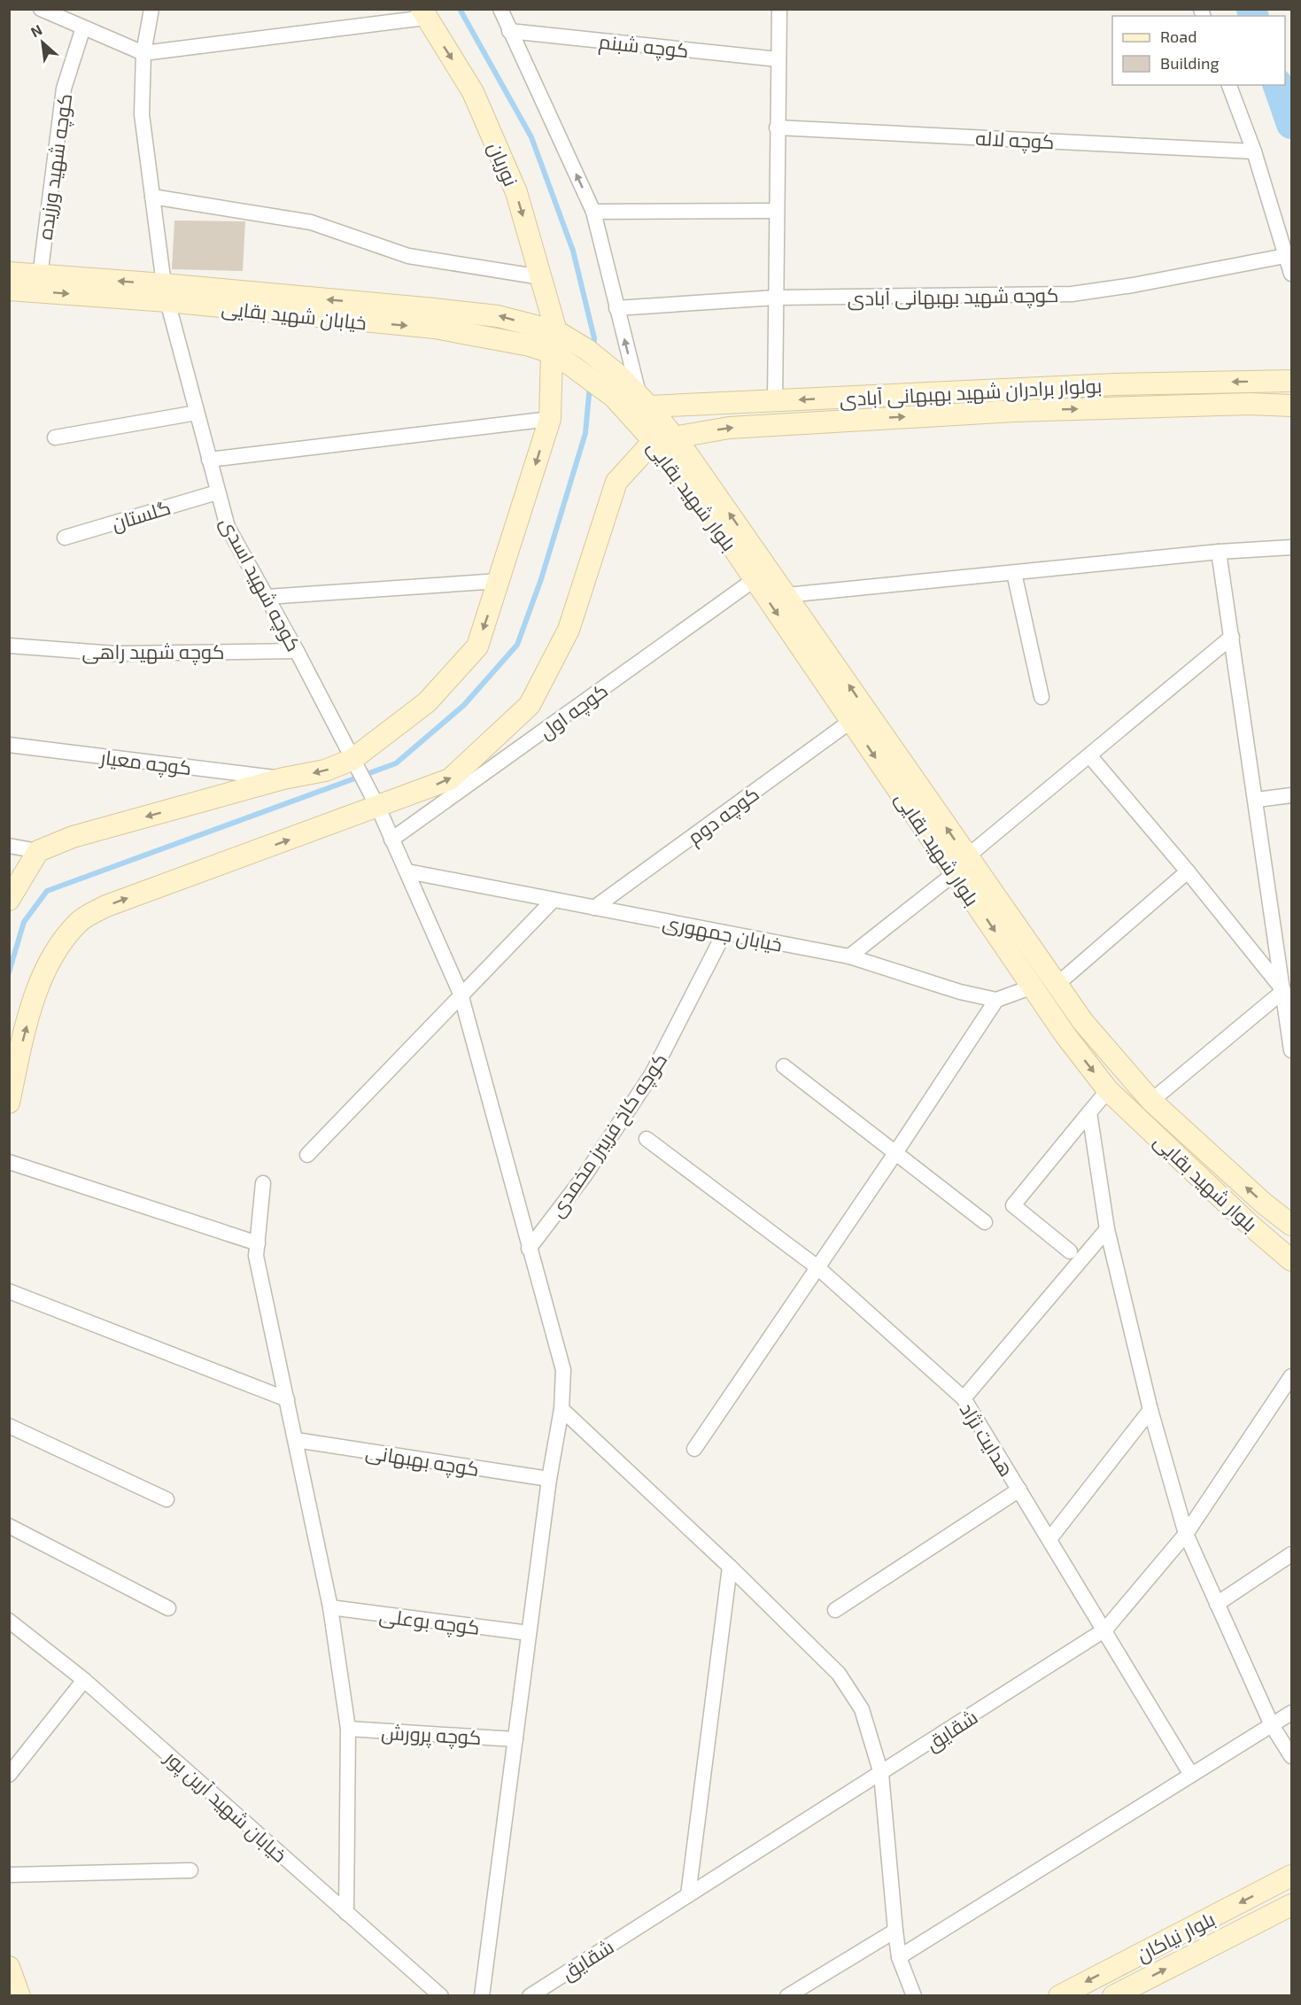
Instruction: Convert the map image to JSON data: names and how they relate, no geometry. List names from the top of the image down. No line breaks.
{"streets":{"main road":["نوریان","خیابان شهید بقایی","بولوار برادران شهید بهبهانی آبادی","بلوار شهید بقایی","بلوار نیاکان"],"street":["کوچه شبنم","کوچه لاله","کوچه شهید ورزیده","کوچه شهید بهبهانی آبادی","گلستان","کوچه شهید اسدی","کوچه شهید راهی","کوچه اول","کوچه معیار","کوچه دوم","خیابان جمهوری","کوچه کاخ فریبرز مخمدی","هدایت نژاد","کوچه بهبهانی","کوچه بوعلی","شقایق","کوچه پرورش","خیابان شهید آرین پور"]},"crossings":[["نوریان","خیابان شهید بقایی"],["کوچه شهید ورزیده","خیابان شهید بقایی"],["خیابان شهید بقایی","بولوار برادران شهید بهبهانی آبادی"],["خیابان شهید بقایی","بلوار شهید بقایی"],["خیابان شهید بقایی","کوچه شهید اسدی"],["بولوار برادران شهید بهبهانی آبادی","بلوار شهید بقایی"],["بلوار شهید بقایی","کوچه اول"],["بلوار شهید بقایی","کوچه دوم"],["گلستان","کوچه شهید اسدی"],["کوچه شهید اسدی","کوچه شهید راهی"],["کوچه شهید اسدی","کوچه اول"],["کوچه شهید اسدی","خیابان جمهوری"],["کوچه شهید اسدی","کوچه کاخ فریبرز مخمدی"],["کوچه شهید اسدی","کوچه بهبهانی"],["کوچه شهید اسدی","کوچه بوعلی"],["کوچه شهید اسدی","کوچه پرورش"],["کوچه دوم","خیابان جمهوری"],["خیابان جمهوری","کوچه کاخ فریبرز مخمدی"],["هدایت نژاد","شقایق"]],"one_way":["نوریان"],"legend":["Road","Building"],"north":"top left"}
